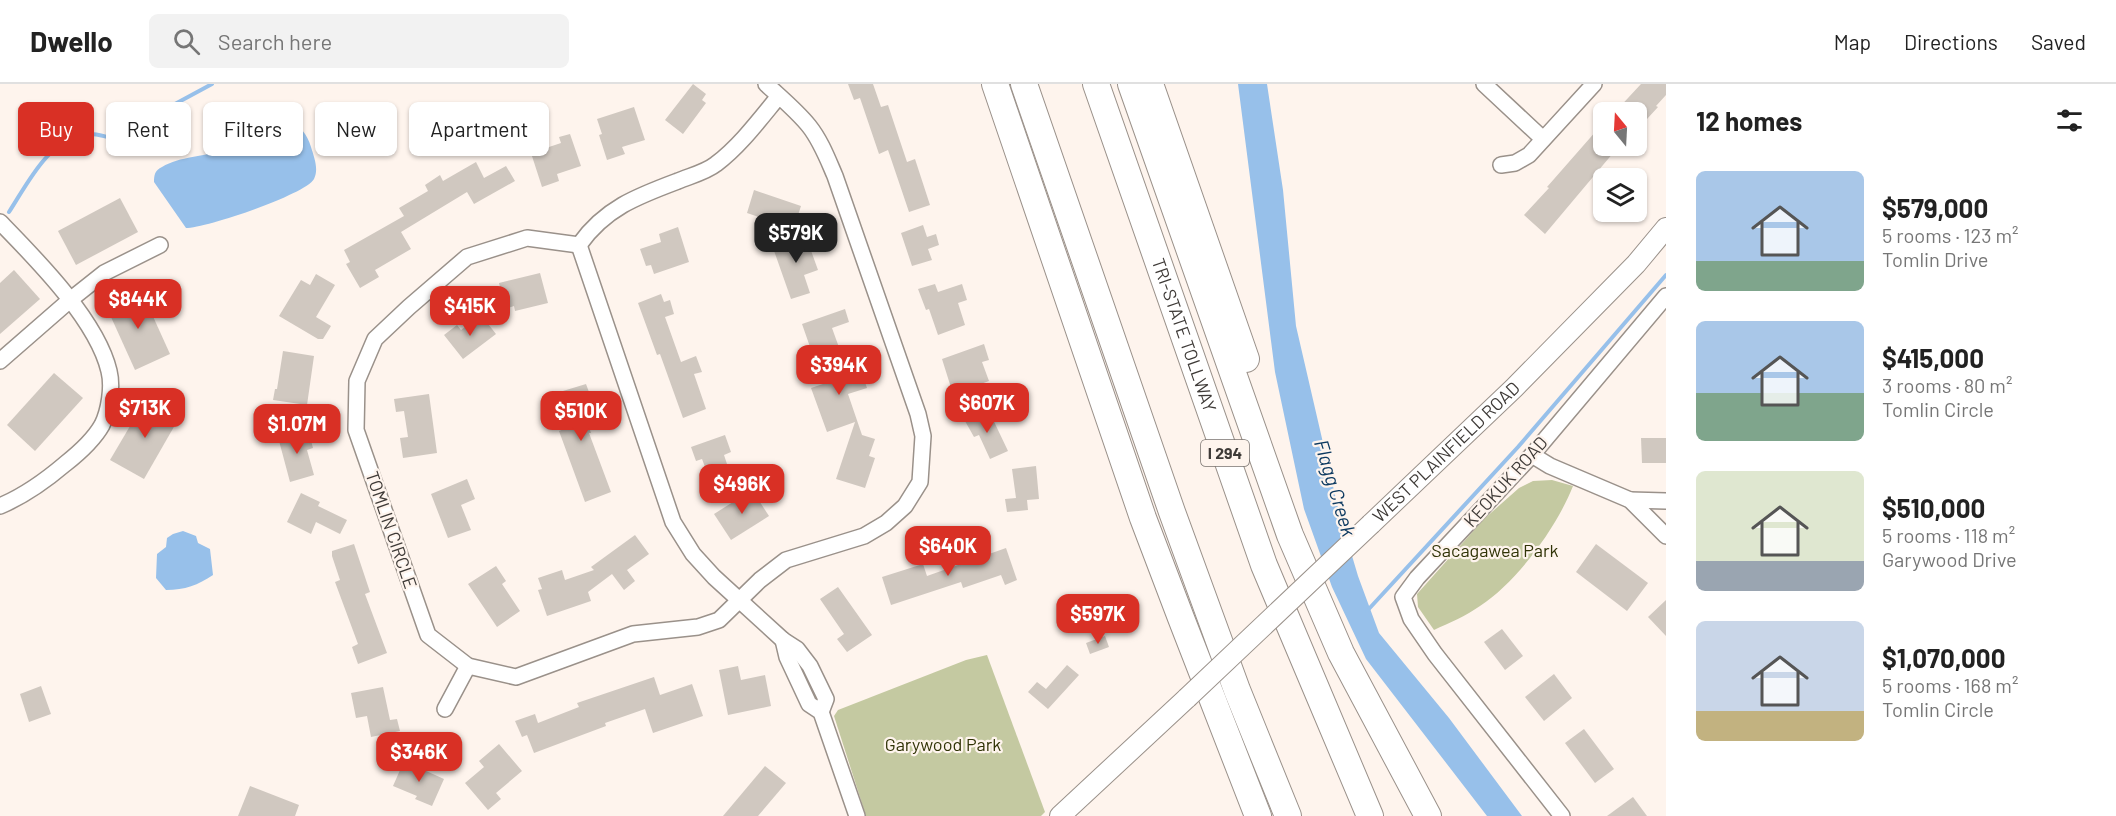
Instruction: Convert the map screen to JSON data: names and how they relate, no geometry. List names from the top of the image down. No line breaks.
{"streets":{"highway":["TRI-STATE TOLLWAY","I 294"],"main road":["WEST PLAINFIELD ROAD"],"street":["KEOKUK ROAD","TOMLIN CIRCLE"]},"water":["Flagg Creek"],"parks":["Sacagawea Park","Garywood Park"],"north":"top","page":{"header":"Dwello","search":"Search here","nav":["Map","Directions","Saved"],"heading":"12 homes","chip":["Buy","Rent","Filters","New","Apartment"],"list":[{"name":"$579,000","note":"5 rooms · 123 m² · Tomlin Drive"},{"name":"$415,000","note":"3 rooms · 80 m² · Tomlin Circle"},{"name":"$510,000","note":"5 rooms · 118 m² · Garywood Drive"},{"name":"$1,070,000","note":"5 rooms · 168 m² · Tomlin Circle"}],"price":["$579K","$844K","$415K","$394K","$607K","$713K","$510K","$1.07M","$496K","$640K","$597K","$346K"]}}
